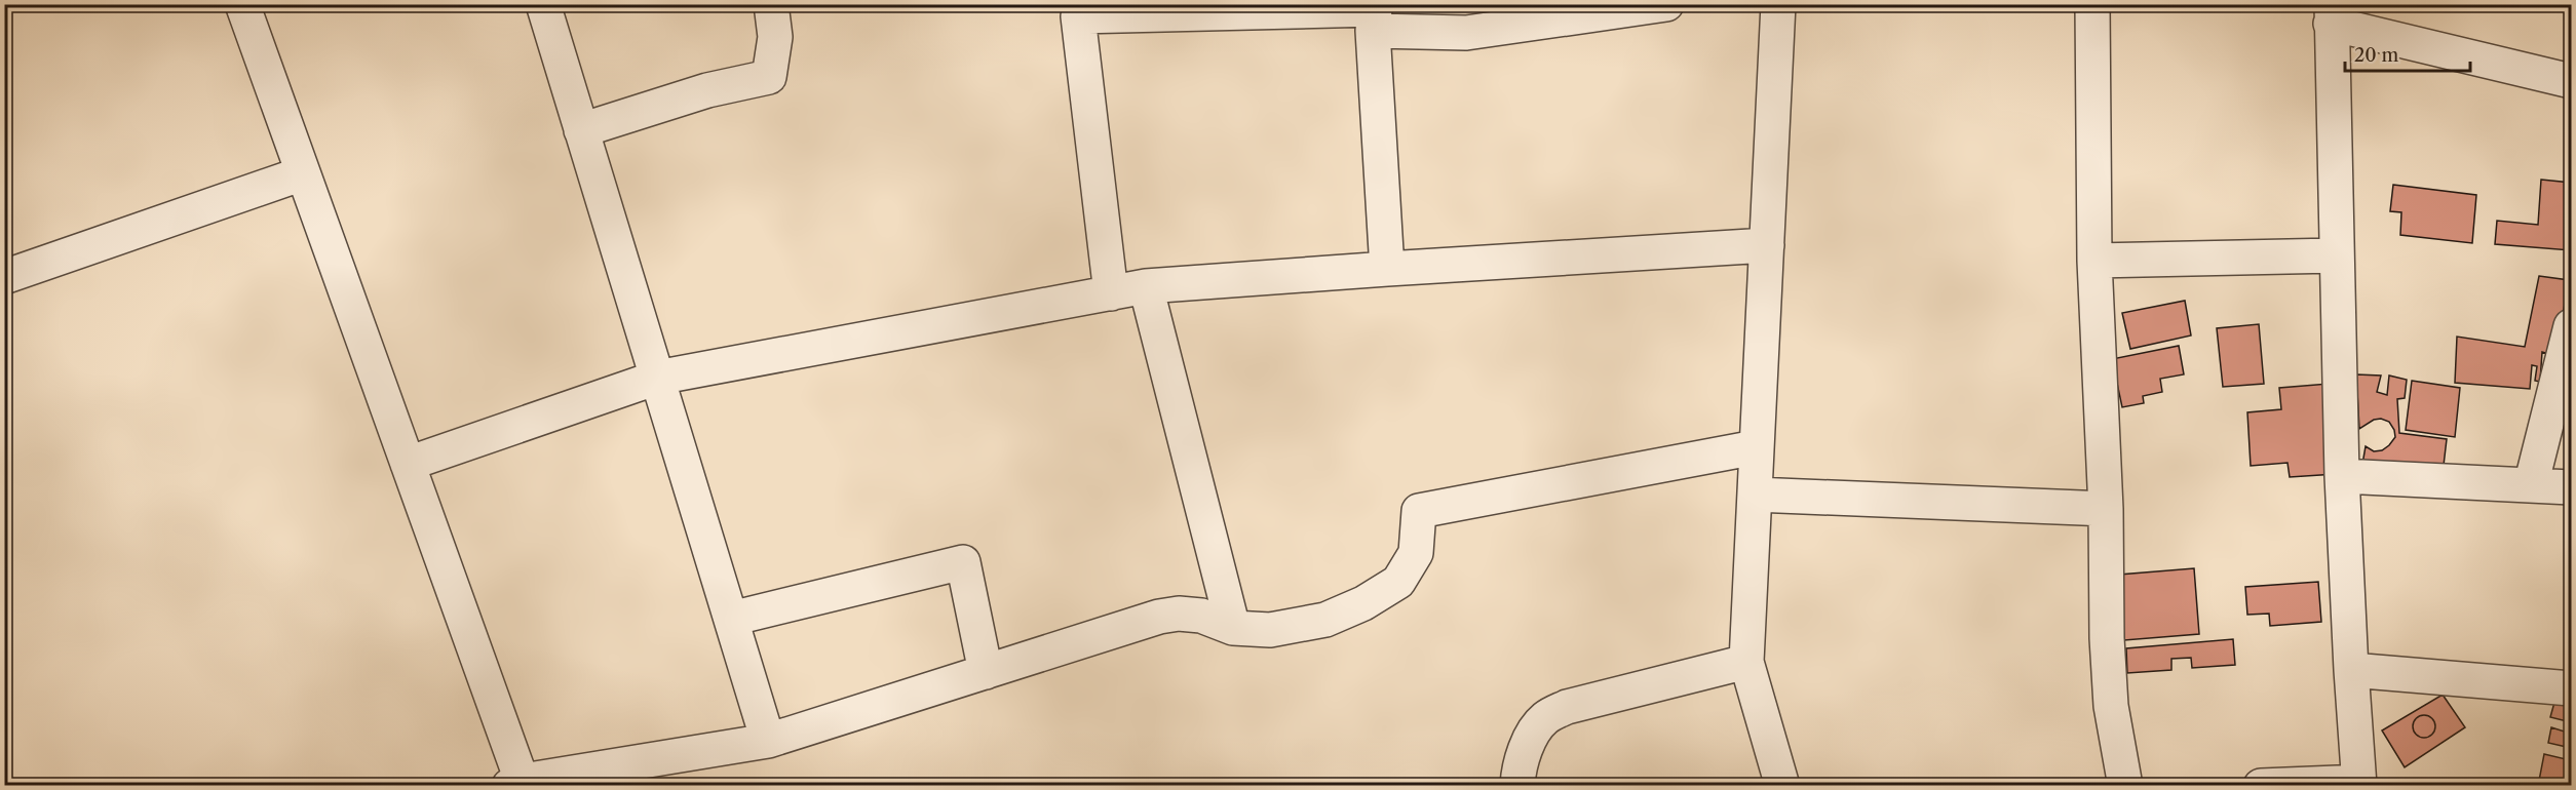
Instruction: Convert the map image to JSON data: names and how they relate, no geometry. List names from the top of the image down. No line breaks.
{"scale_bar":"20 m"}
